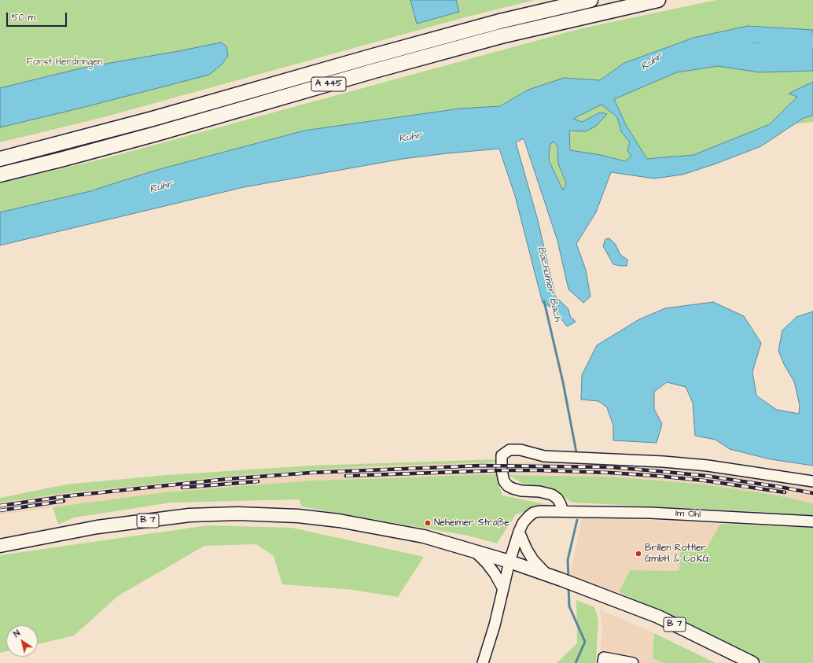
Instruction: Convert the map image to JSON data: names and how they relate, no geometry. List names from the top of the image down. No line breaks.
{"streets":{"highway":["A 445"],"main road":["B 7"],"street":["Im Ohl"]},"water":["Ruhr","Bachumer Bach"],"parks":["Forst Herdringen"],"places":["Neheimer Straße","Brillen Rottler GmbH & Co.KG"],"scale_bar":"50 m","north":"top left"}
